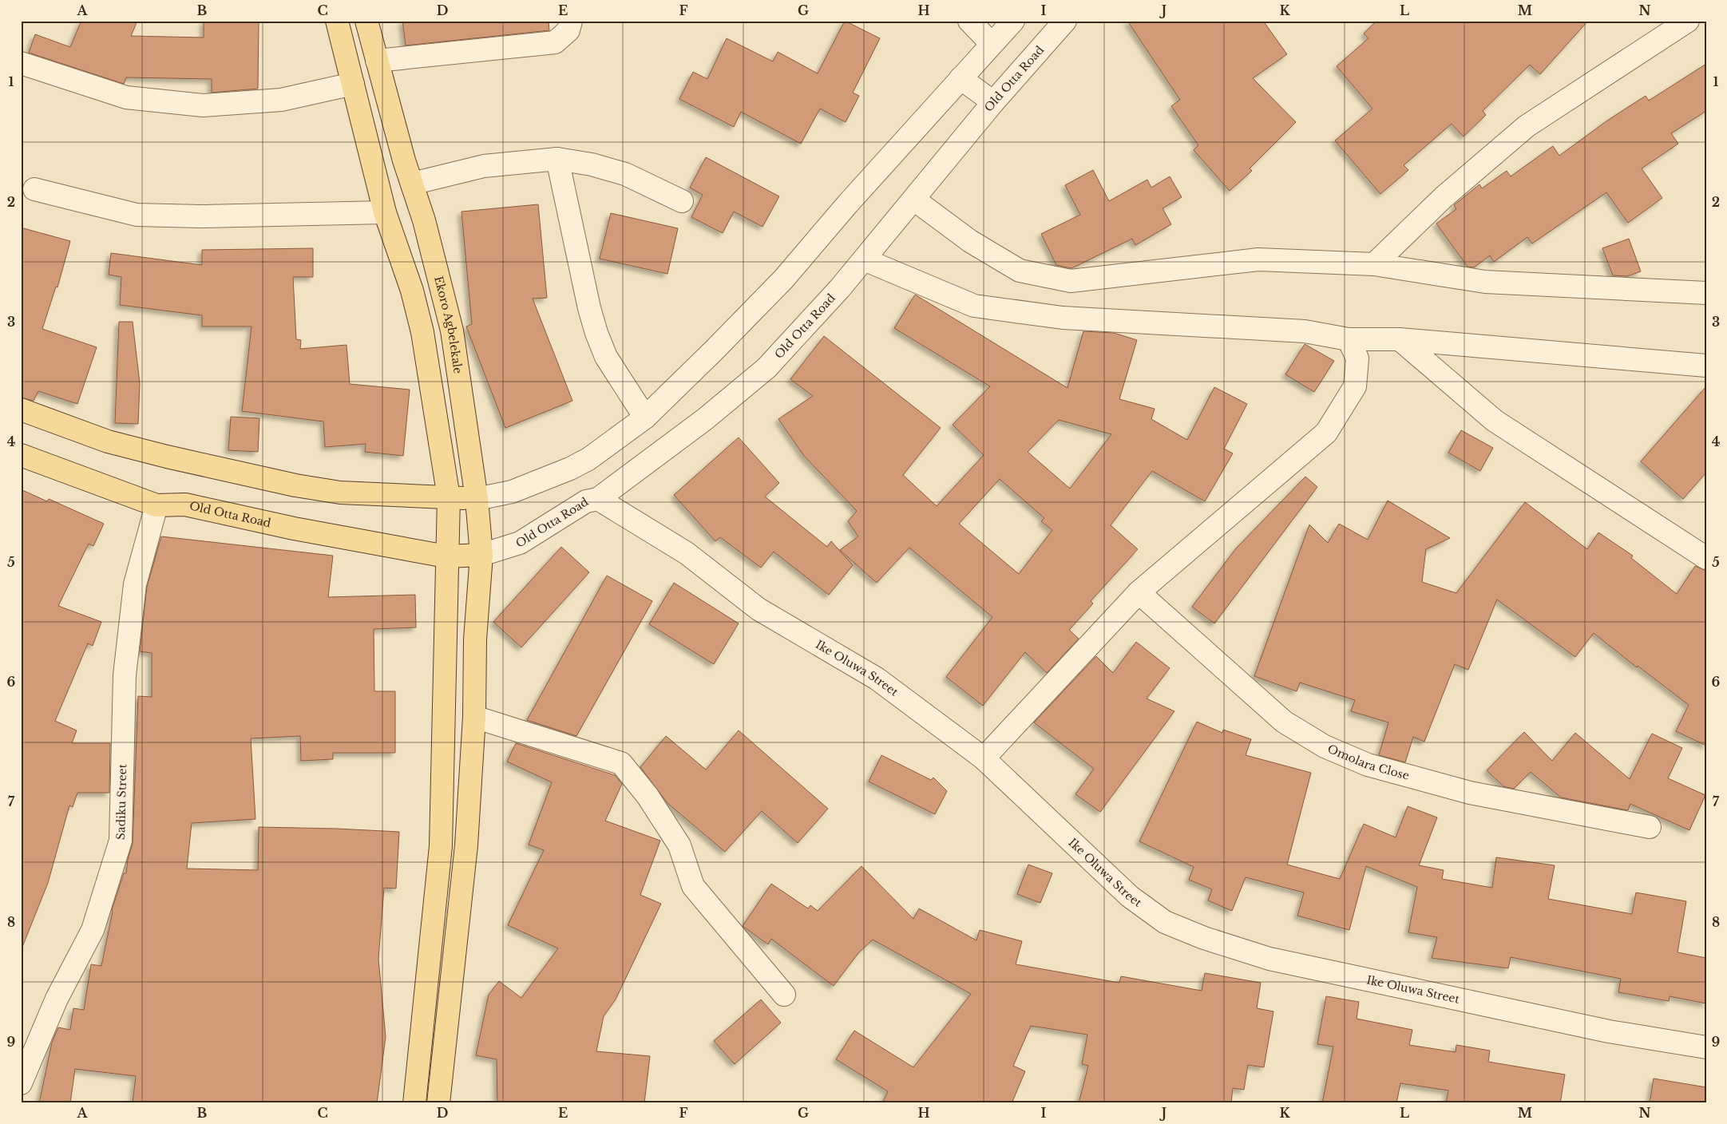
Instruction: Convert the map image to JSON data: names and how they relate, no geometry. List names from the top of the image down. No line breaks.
{"streets":{"main road":["Old Otta Road","Ekoro Agbelekale"],"street":["Ike Oluwa Street","Omolara Close","Sadiku Street"]},"crossings":[["Old Otta Road","Ekoro Agbelekale"],["Old Otta Road","Ike Oluwa Street"],["Old Otta Road","Sadiku Street"]],"grid":{"columns":["A","B","C","D","E","F","G","H","I","J","K","L","M","N"],"rows":["1","2","3","4","5","6","7","8","9"]}}
